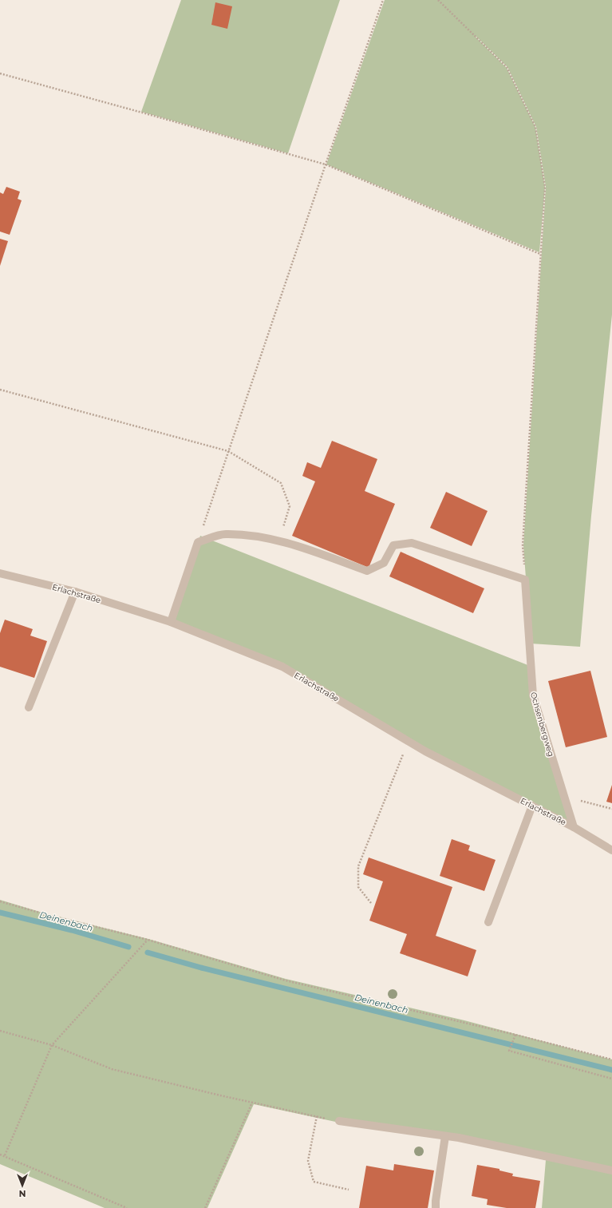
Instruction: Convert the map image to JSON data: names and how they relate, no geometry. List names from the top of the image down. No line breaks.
{"streets":{"lane":["Erlachstraße","Ochsenbergweg"]},"crossings":[["Erlachstraße","Ochsenbergweg"]],"water":["Deinenbach"],"north":"bottom"}
